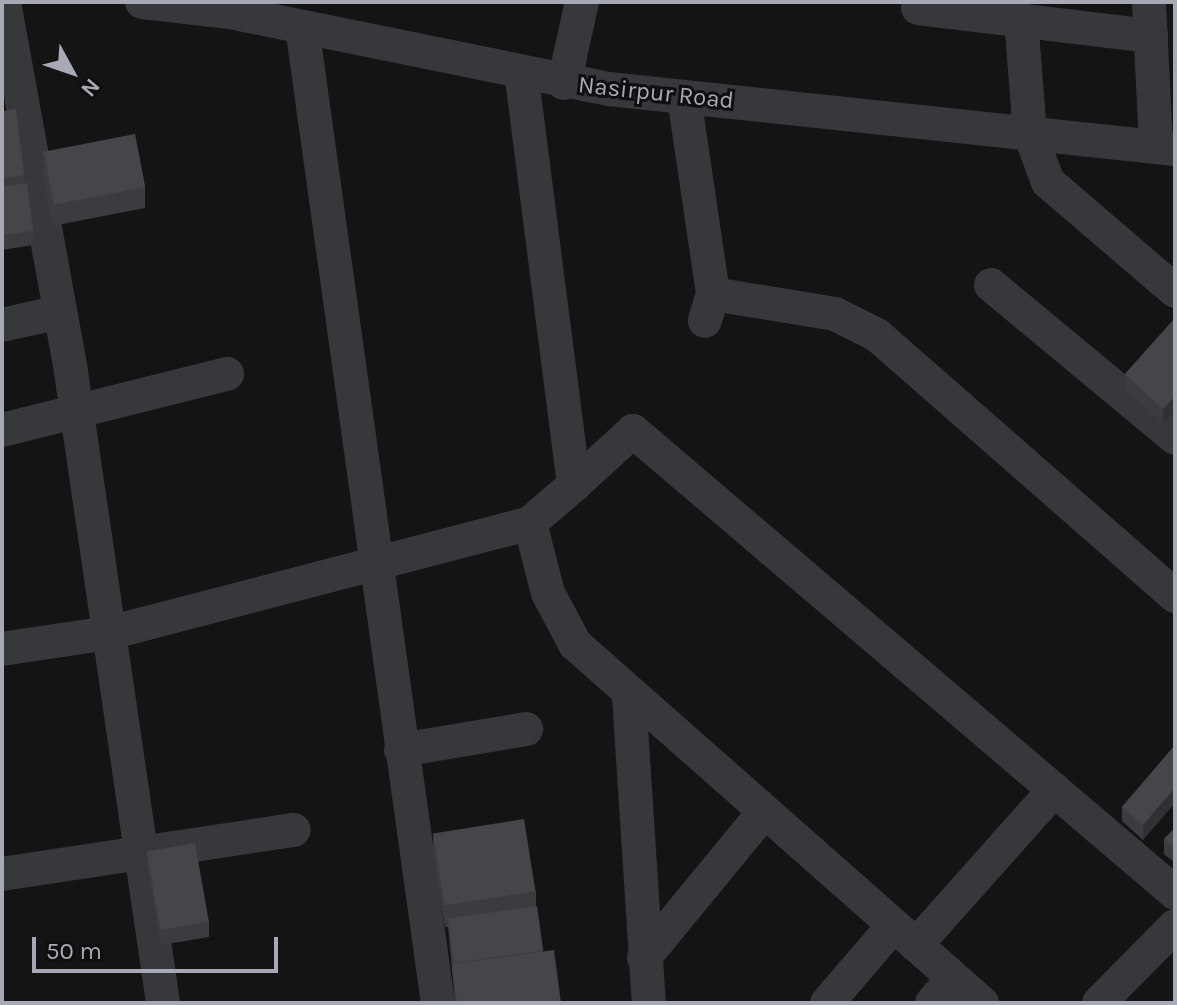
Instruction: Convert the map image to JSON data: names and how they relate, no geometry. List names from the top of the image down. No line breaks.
{"streets":{"street":["Nasirpur Road"]},"scale_bar":"50 m","north":"bottom right"}
